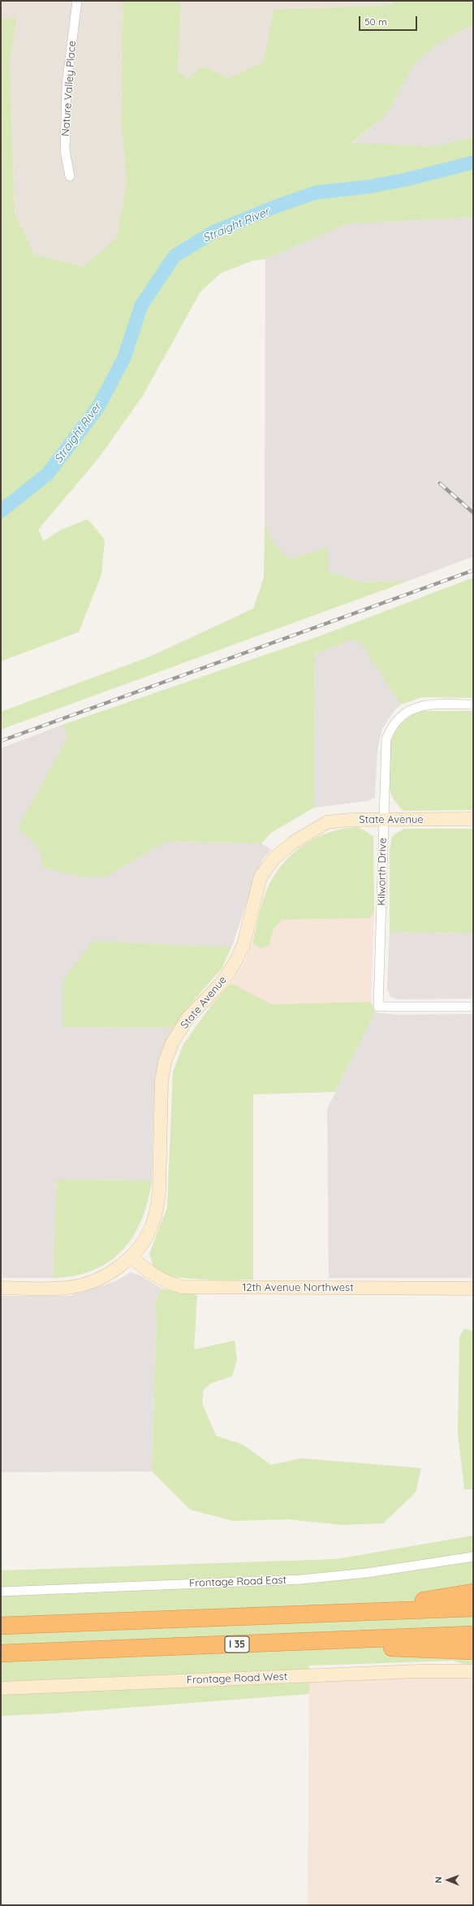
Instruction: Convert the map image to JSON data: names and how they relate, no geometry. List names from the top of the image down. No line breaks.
{"streets":{"highway":["I 35"],"street":["Nature Valley Place","State Avenue","Kilworth Drive","12th Avenue Northwest","Frontage Road East","Frontage Road West"]},"crossings":[["State Avenue","Kilworth Drive"],["State Avenue","12th Avenue Northwest"]],"water":["Straight River"],"scale_bar":"50 m","north":"left"}
